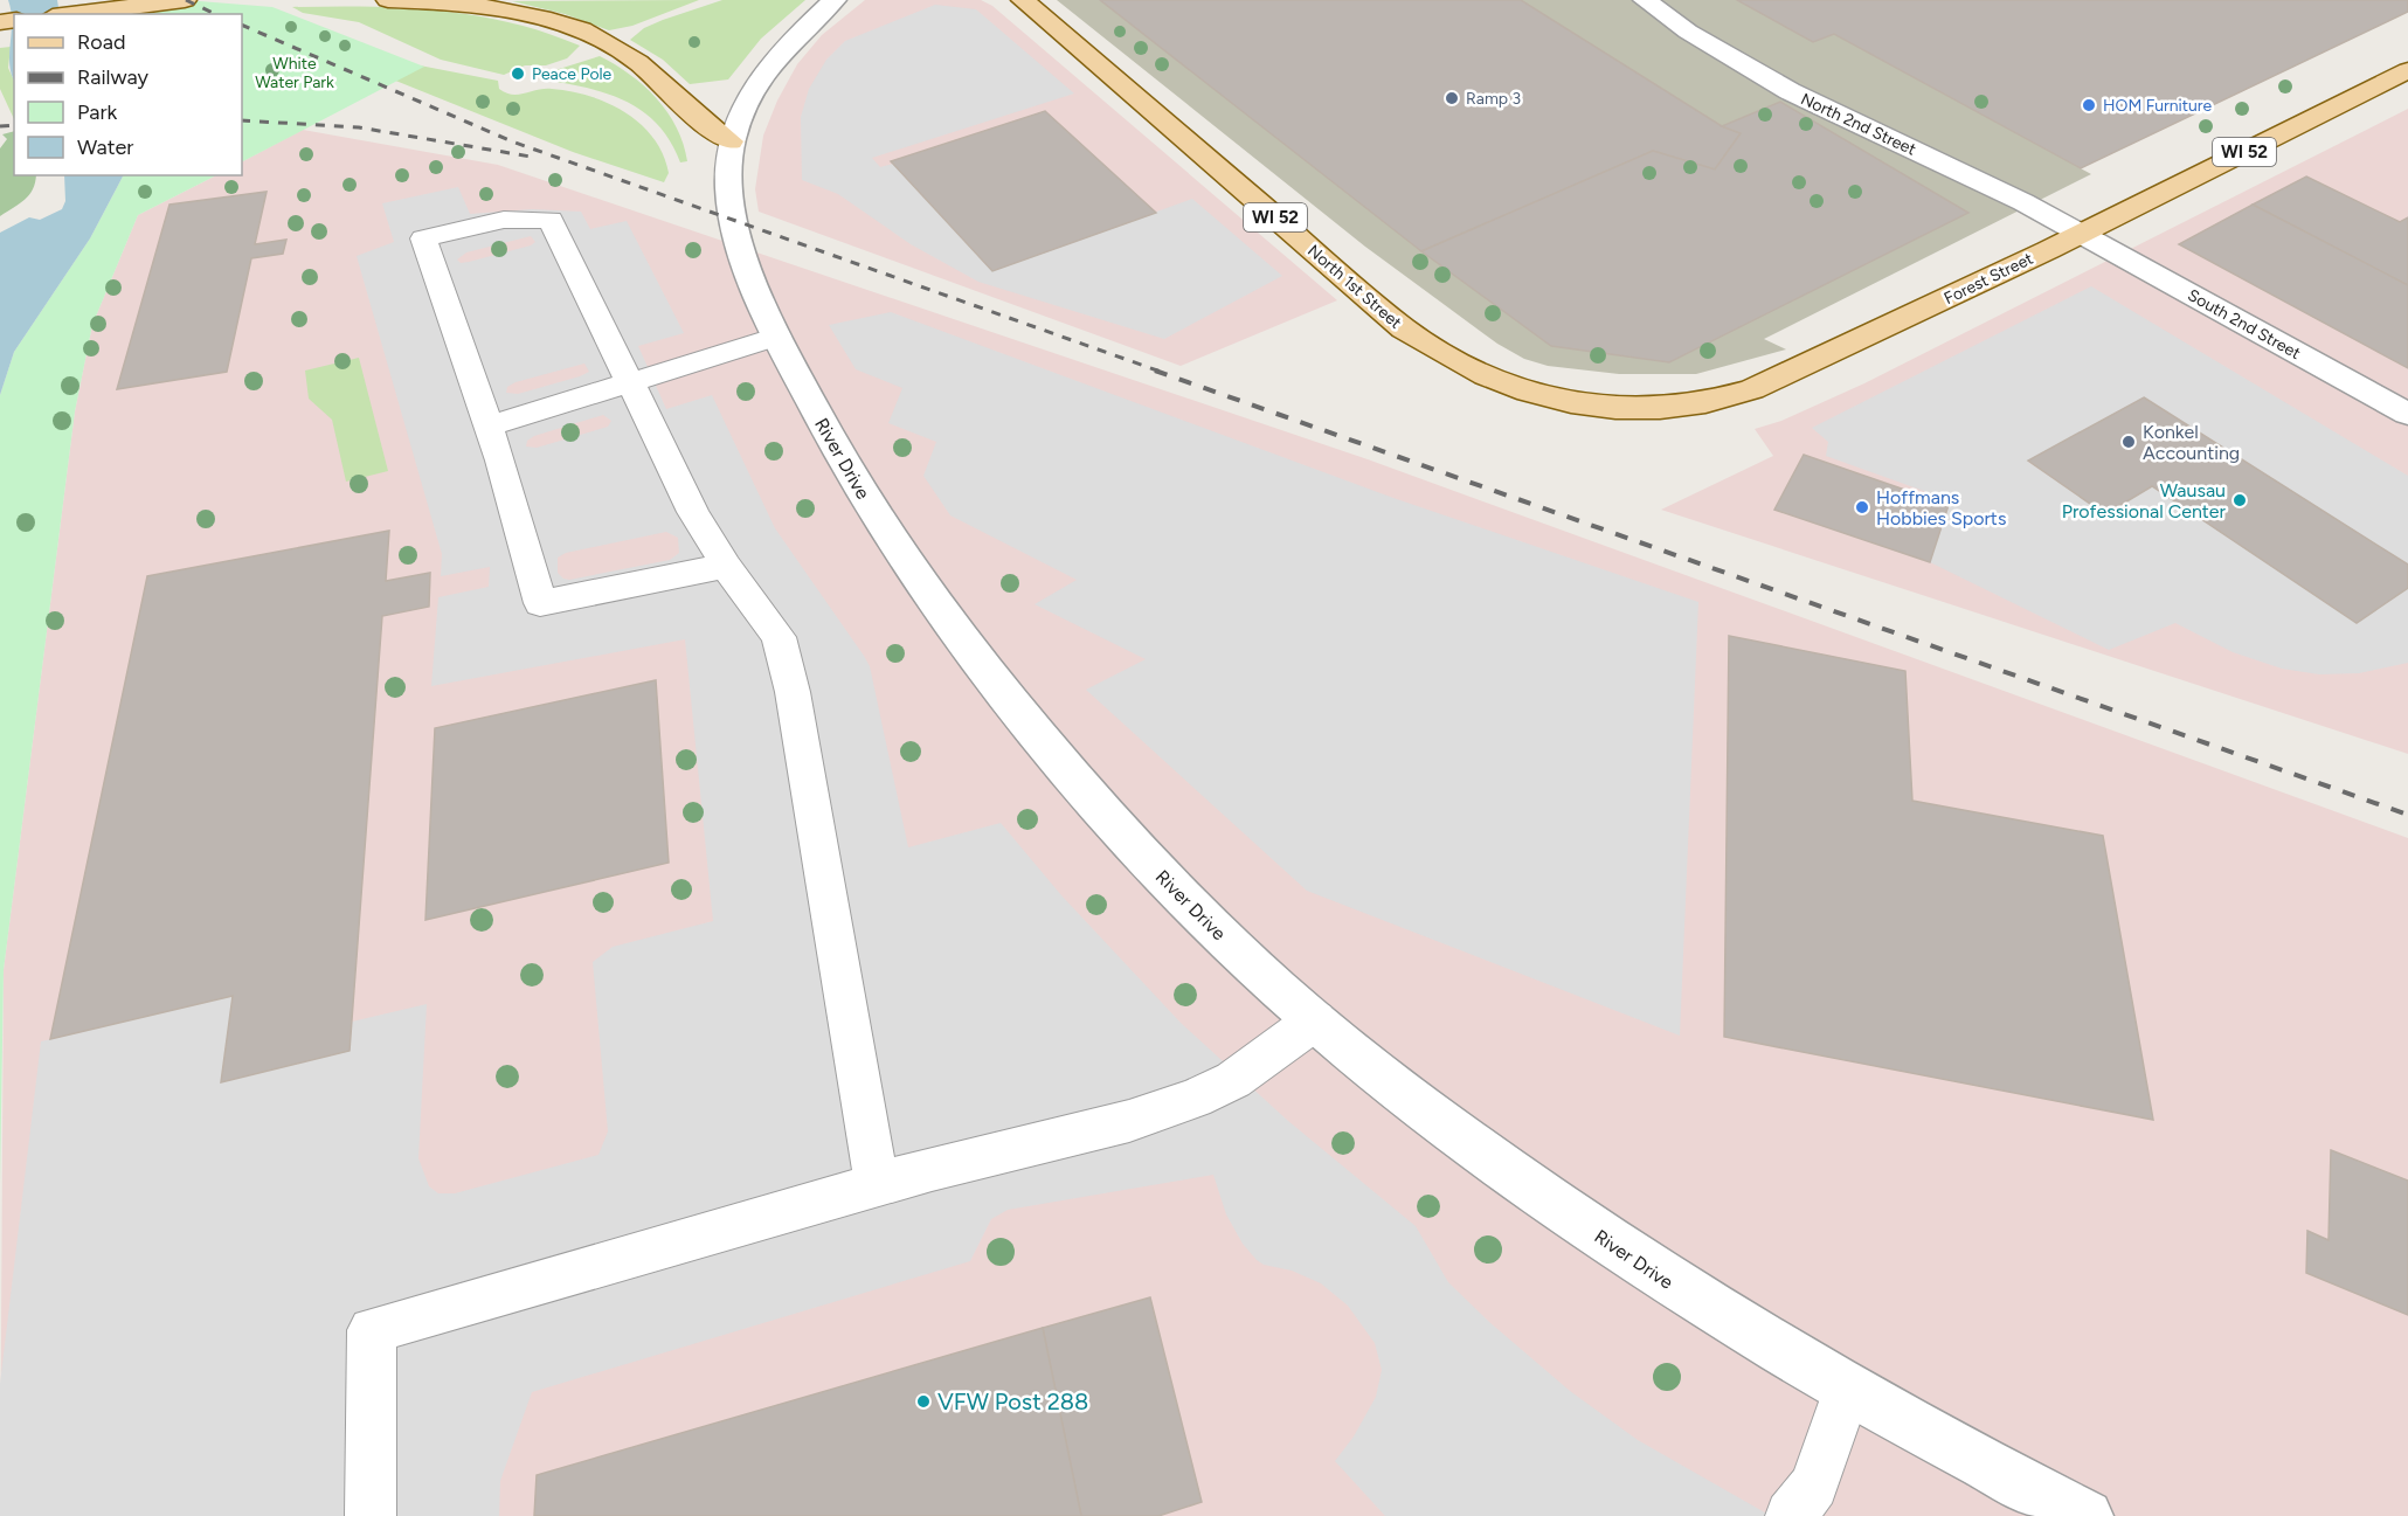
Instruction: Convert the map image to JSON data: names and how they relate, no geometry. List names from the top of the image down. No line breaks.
{"streets":{"main road":["WI 52","Forest Street","North 1st Street"],"street":["North 2nd Street","South 2nd Street","River Drive"]},"crossings":[["North 2nd Street","Forest Street"],["North 2nd Street","South 2nd Street"],["Forest Street","North 1st Street"],["Forest Street","South 2nd Street"]],"parks":["White Water Park"],"places":["Peace Pole","Ramp 3","HOM Furniture","Konkel Accounting","Wausau Professional Center","Hoffmans Hobbies Sports","VFW Post 288"],"legend":["Road","Railway","Park","Water"]}
